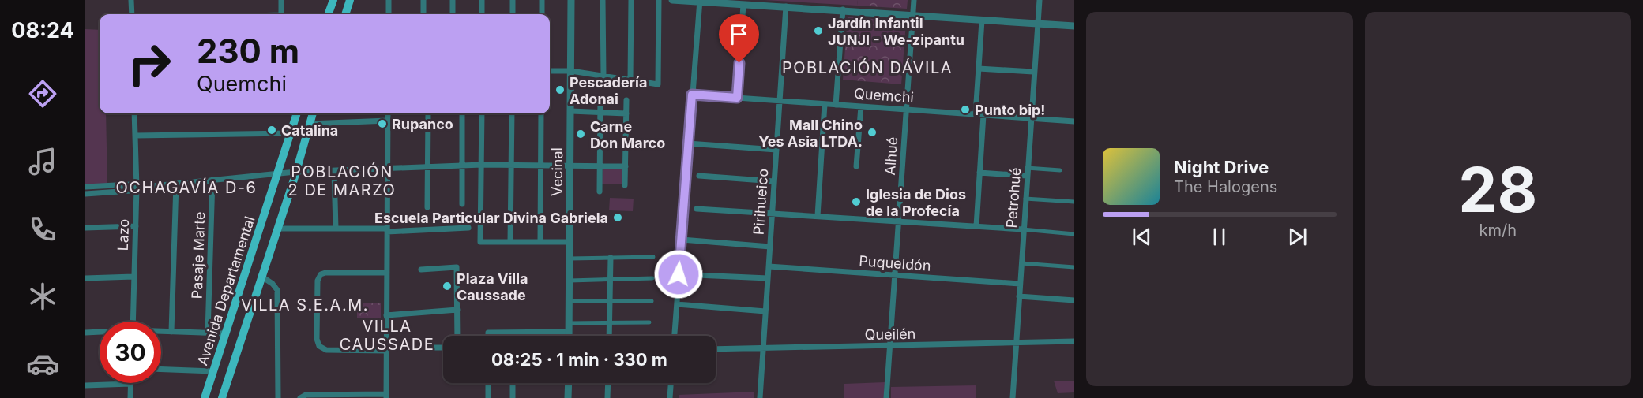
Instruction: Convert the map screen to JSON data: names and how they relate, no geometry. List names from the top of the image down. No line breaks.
{"streets":{"main road":["Avenida Departamental"],"street":["Quemchi","Alhué","Vecinal","Petrohué","Pirihueico","Lazo","Pasaje Marte","Puqueldón","Queilén"]},"crossings":[["Quemchi","Alhué"],["Quemchi","Petrohué"],["Quemchi","Pirihueico"],["Alhué","Puqueldón"],["Alhué","Queilén"],["Petrohué","Puqueldón"],["Petrohué","Queilén"],["Pirihueico","Puqueldón"],["Pirihueico","Queilén"]],"districts":["POBLACIÓN DÁVILA","POBLACIÓN 2 DE MARZO","OCHAGAVÍA D-6","VILLA S.E.A.M.","VILLA CAUSSADE"],"places":["Jardín Infantil JUNJI - We-zipantu","Pescadería Adonai","Punto bip!","Rupanco","Catalina","Mall Chino Yes Asia LTDA.","Carne Don Marco","Iglesia de Dios de la Profecía","Escuela Particular Divina Gabriela","Plaza Villa Caussade"],"page":{"tabs":"08:24","tile":["28","km/h"],"turn":["230 m","Quemchi"],"song":["Night Drive","The Halogens"],"limit":"30","trip":"08:25 · 1 min · 330 m"}}
